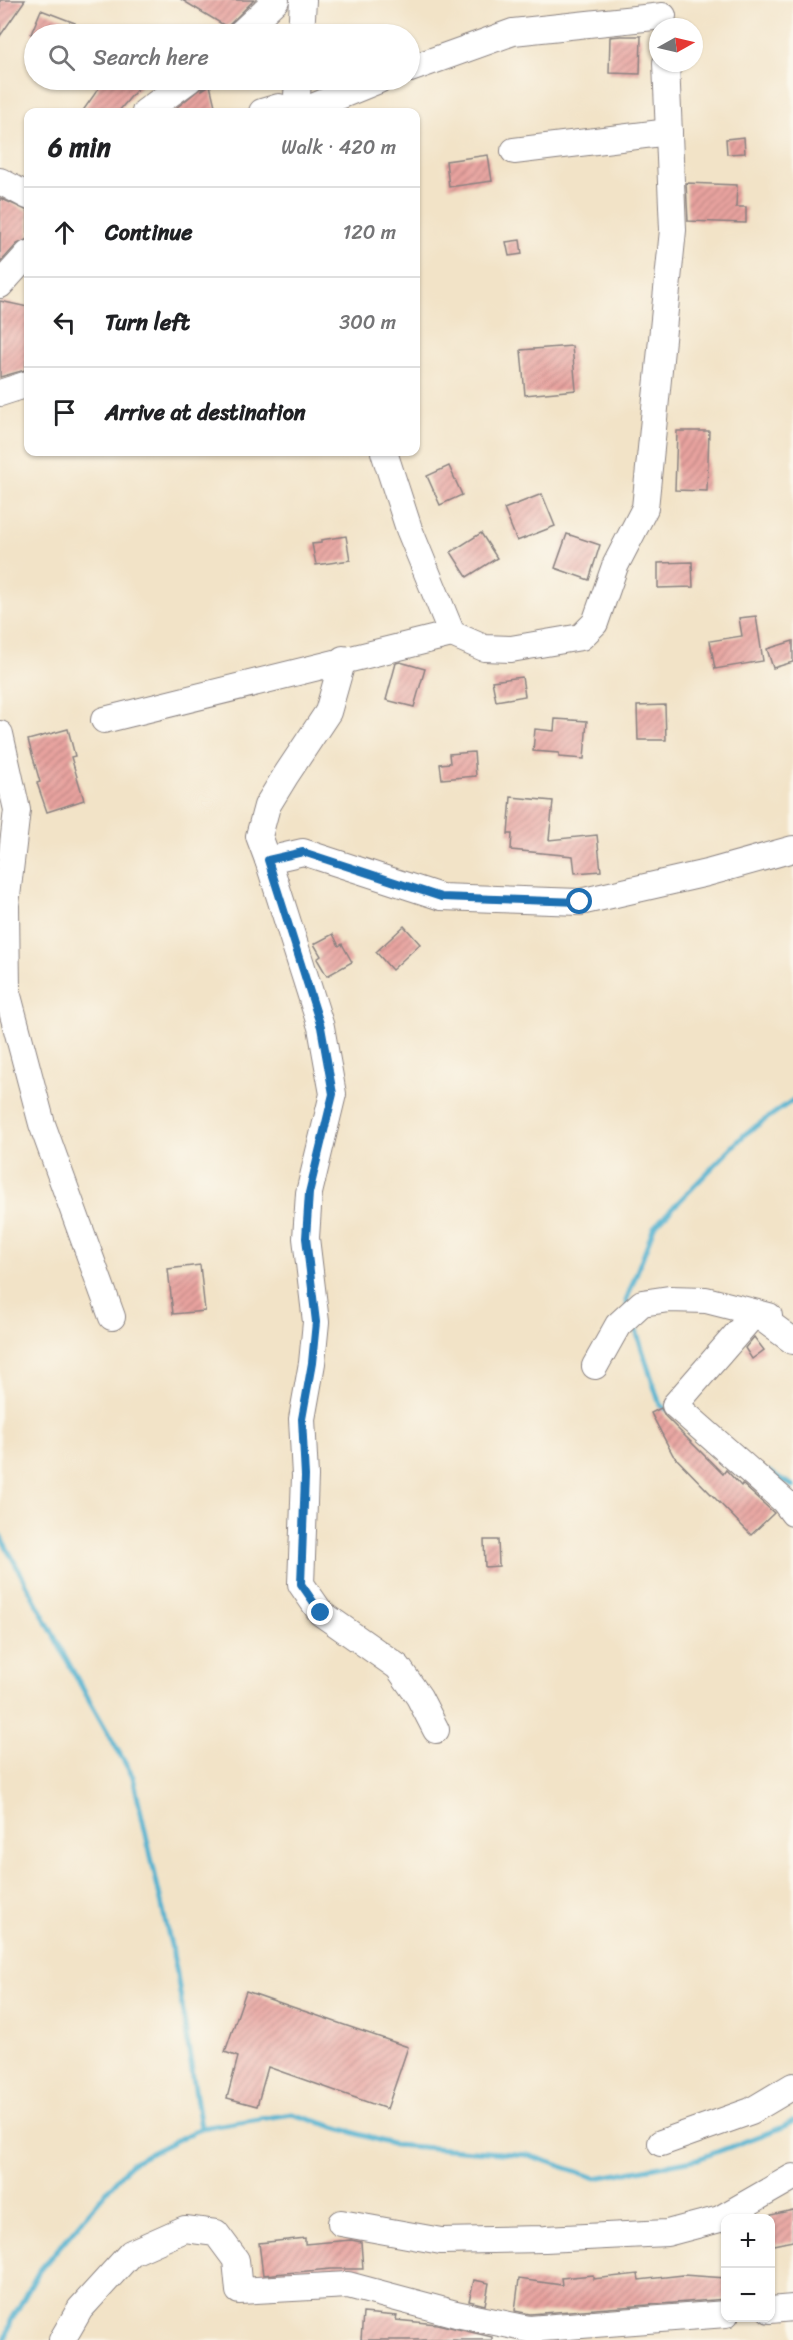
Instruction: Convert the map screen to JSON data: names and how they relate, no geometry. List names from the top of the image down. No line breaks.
{"north":"right","page":{"search":"Search here","heading":["6 min","Walk · 420 m"],"list":[["Continue","120 m"],["Turn left","300 m"],"Arrive at destination"],"map_buttons":["+","−"]}}
